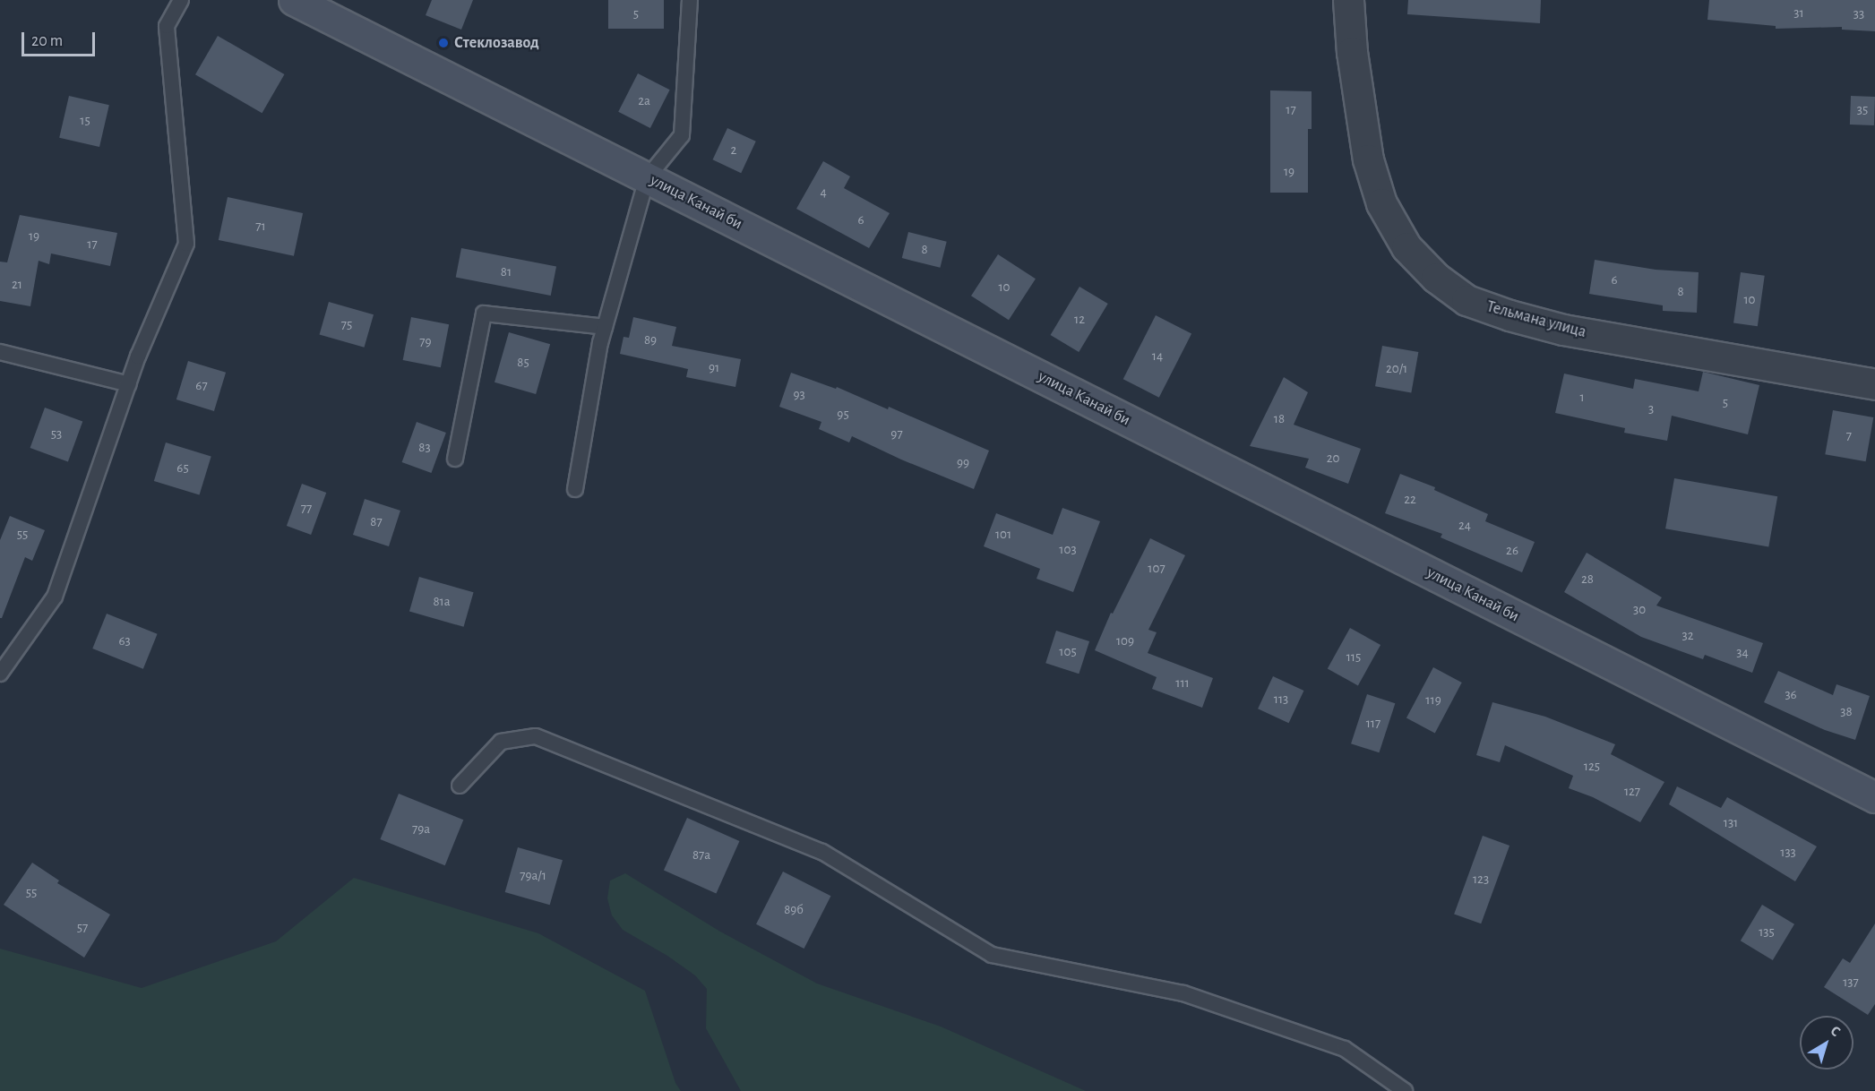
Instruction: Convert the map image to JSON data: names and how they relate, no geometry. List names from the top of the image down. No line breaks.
{"streets":{"main road":["улица Канай би"],"street":["Тельмана улица"]},"places":["Стеклозавод"],"house_numbers":["31","5","33","2а","17","35","15","2","19","4","6","71","19","17","8","81","6","21","10","8","10","12","75","89","79","14","85","91","20/1","67","93","1","5","3","95","18","53","97","7","83","20","99","65","22","77","87","24","55","101","103","26","107","28","81а","30","32","63","109","105","34","115","111","36","113","119","38","117","125","127","131","79а","133","87а","79а/1","123","55","89б","57","135","137"],"scale_bar":"20 m","north":"top right"}
